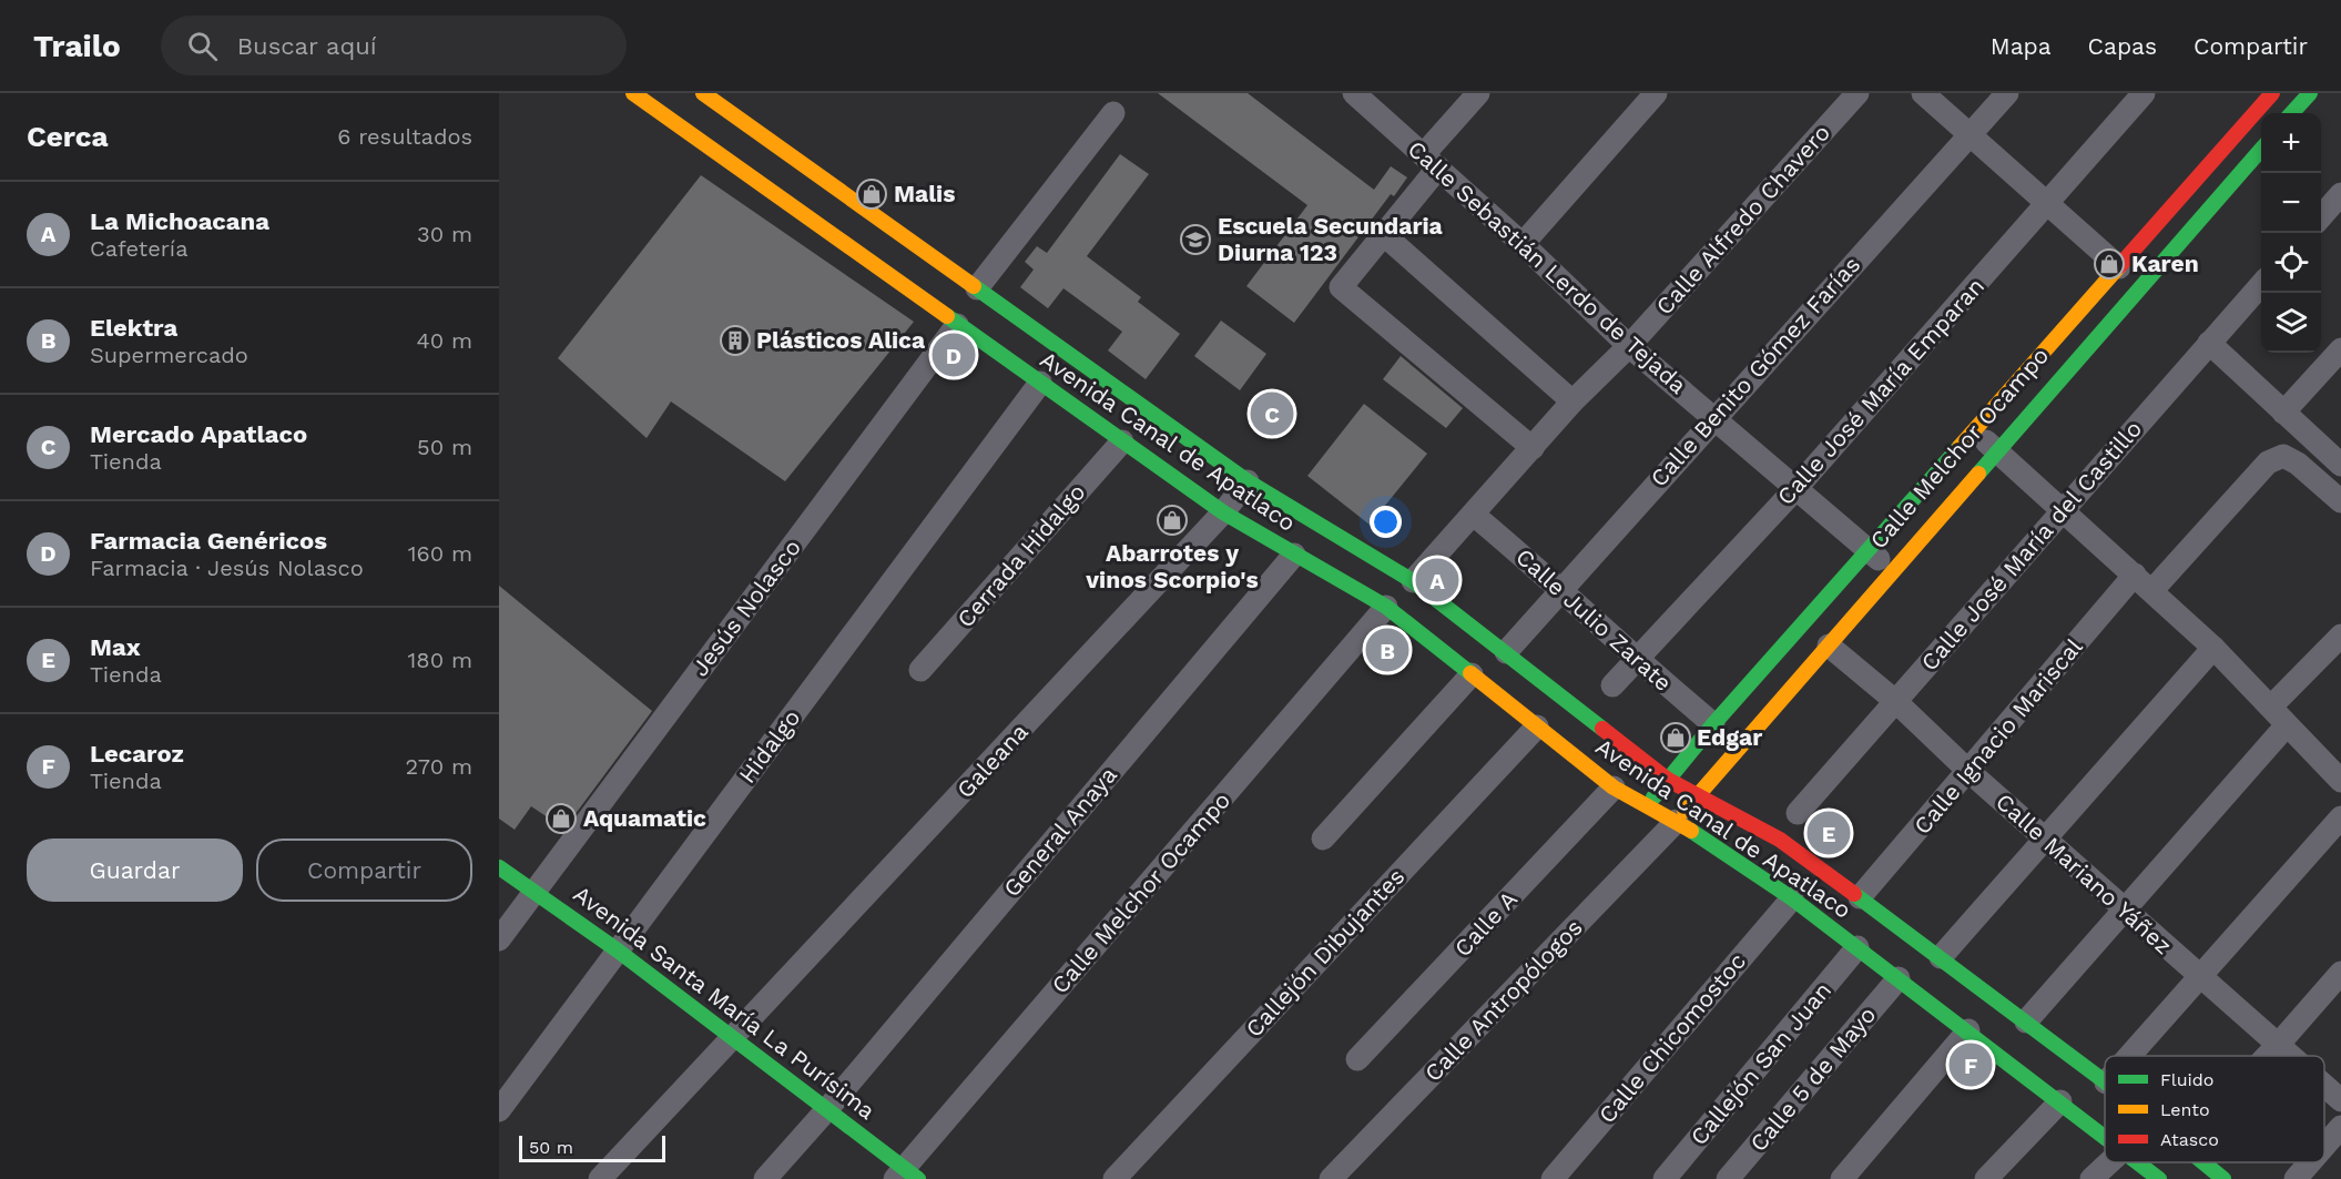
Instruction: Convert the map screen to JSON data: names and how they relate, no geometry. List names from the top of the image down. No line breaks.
{"streets":{"street":["Calle Alfredo Chavero","Calle Sebastián Lerdo de Tejada","Calle Benito Gómez Farías","Calle José María Emparan","Avenida Canal de Apatlaco","Calle Melchor Ocampo","Calle José María del Castillo","Cerrada Hidalgo","Jesús Nolasco","Calle Julio Zarate","Calle Ignacio Mariscal","Hidalgo","Galeana","General Anaya","Calle Mariano Yáñez","Calle A","Callejón Dibujantes","Calle Antropólogos","Avenida Santa María La Purísima","Calle Chicomostoc","Callejón San Juan","Calle 5 de Mayo"]},"crossings":[["Calle Alfredo Chavero","Calle Sebastián Lerdo de Tejada"],["Calle Alfredo Chavero","Avenida Canal de Apatlaco"],["Calle Alfredo Chavero","Calle Julio Zarate"],["Calle Sebastián Lerdo de Tejada","Calle Benito Gómez Farías"],["Calle Sebastián Lerdo de Tejada","Calle José María Emparan"],["Calle Sebastián Lerdo de Tejada","Calle Melchor Ocampo"],["Calle Benito Gómez Farías","Avenida Canal de Apatlaco"],["Calle Benito Gómez Farías","Calle Julio Zarate"],["Calle José María Emparan","Calle Julio Zarate"],["Avenida Canal de Apatlaco","Calle Melchor Ocampo"],["Avenida Canal de Apatlaco","Cerrada Hidalgo"],["Avenida Canal de Apatlaco","Jesús Nolasco"],["Avenida Canal de Apatlaco","Calle Ignacio Mariscal"],["Avenida Canal de Apatlaco","Hidalgo"],["Avenida Canal de Apatlaco","Galeana"],["Avenida Canal de Apatlaco","General Anaya"],["Avenida Canal de Apatlaco","Calle A"],["Avenida Canal de Apatlaco","Callejón Dibujantes"],["Avenida Canal de Apatlaco","Calle Antropólogos"],["Avenida Canal de Apatlaco","Calle Chicomostoc"],["Avenida Canal de Apatlaco","Callejón San Juan"],["Avenida Canal de Apatlaco","Calle 5 de Mayo"],["Calle Melchor Ocampo","Calle Julio Zarate"],["Calle Melchor Ocampo","Calle Mariano Yáñez"],["Calle Melchor Ocampo","Calle Antropólogos"],["Calle Melchor Ocampo","Avenida Santa María La Purísima"],["Calle José María del Castillo","Calle Mariano Yáñez"],["Jesús Nolasco","Avenida Santa María La Purísima"],["Calle Ignacio Mariscal","Calle Mariano Yáñez"],["Hidalgo","Avenida Santa María La Purísima"],["Galeana","Avenida Santa María La Purísima"],["General Anaya","Avenida Santa María La Purísima"]],"places":{"shop":["Malis","Karen","Abarrotes y vinos Scorpio's","Edgar","Aquamatic"],"school or university":["Escuela Secundaria Diurna 123"],"building":["Plásticos Alica"]},"legend":["Fluido","Lento","Atasco"],"scale_bar":"50 m","page":{"header":"Trailo","search":"Buscar aquí","nav":["Mapa","Capas","Compartir"],"heading":["Cerca","6 resultados"],"map_buttons":["+","−"],"list":[{"mark":"A","name":"La Michoacana","note":"Cafetería","value":"30 m"},{"mark":"B","name":"Elektra","note":"Supermercado","value":"40 m"},{"mark":"C","name":"Mercado Apatlaco","note":"Tienda","value":"50 m"},{"mark":"D","name":"Farmacia Genéricos","note":"Farmacia · Jesús Nolasco","value":"160 m"},{"mark":"E","name":"Max","note":"Tienda","value":"180 m"},{"mark":"F","name":"Lecaroz","note":"Tienda","value":"270 m"}],"pins":["D","C","A","B","E","F"],"buttons":["Guardar","Compartir"],"scale":"50 m"}}
